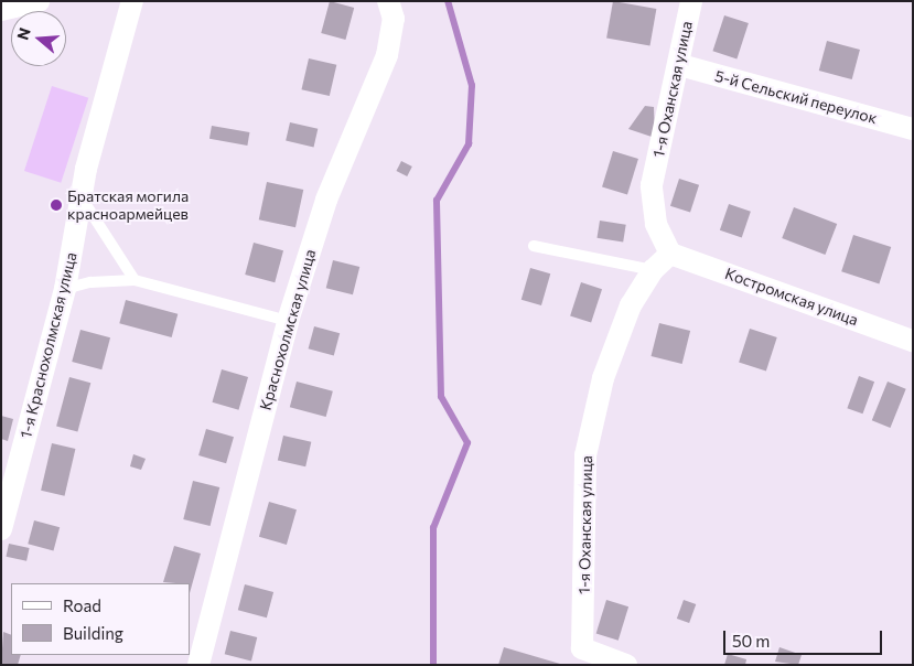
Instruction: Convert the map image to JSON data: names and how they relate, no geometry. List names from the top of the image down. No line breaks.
{"streets":{"street":["1-я Оханская улица","5-й Сельский переулок","Костромская улица","Краснохолмская улица","1-я Краснохолмская улица"]},"crossings":[["1-я Оханская улица","5-й Сельский переулок"],["1-я Оханская улица","Костромская улица"]],"places":["Братская могила красноармейцев"],"legend":["Road","Building"],"scale_bar":"50 m","north":"left"}
